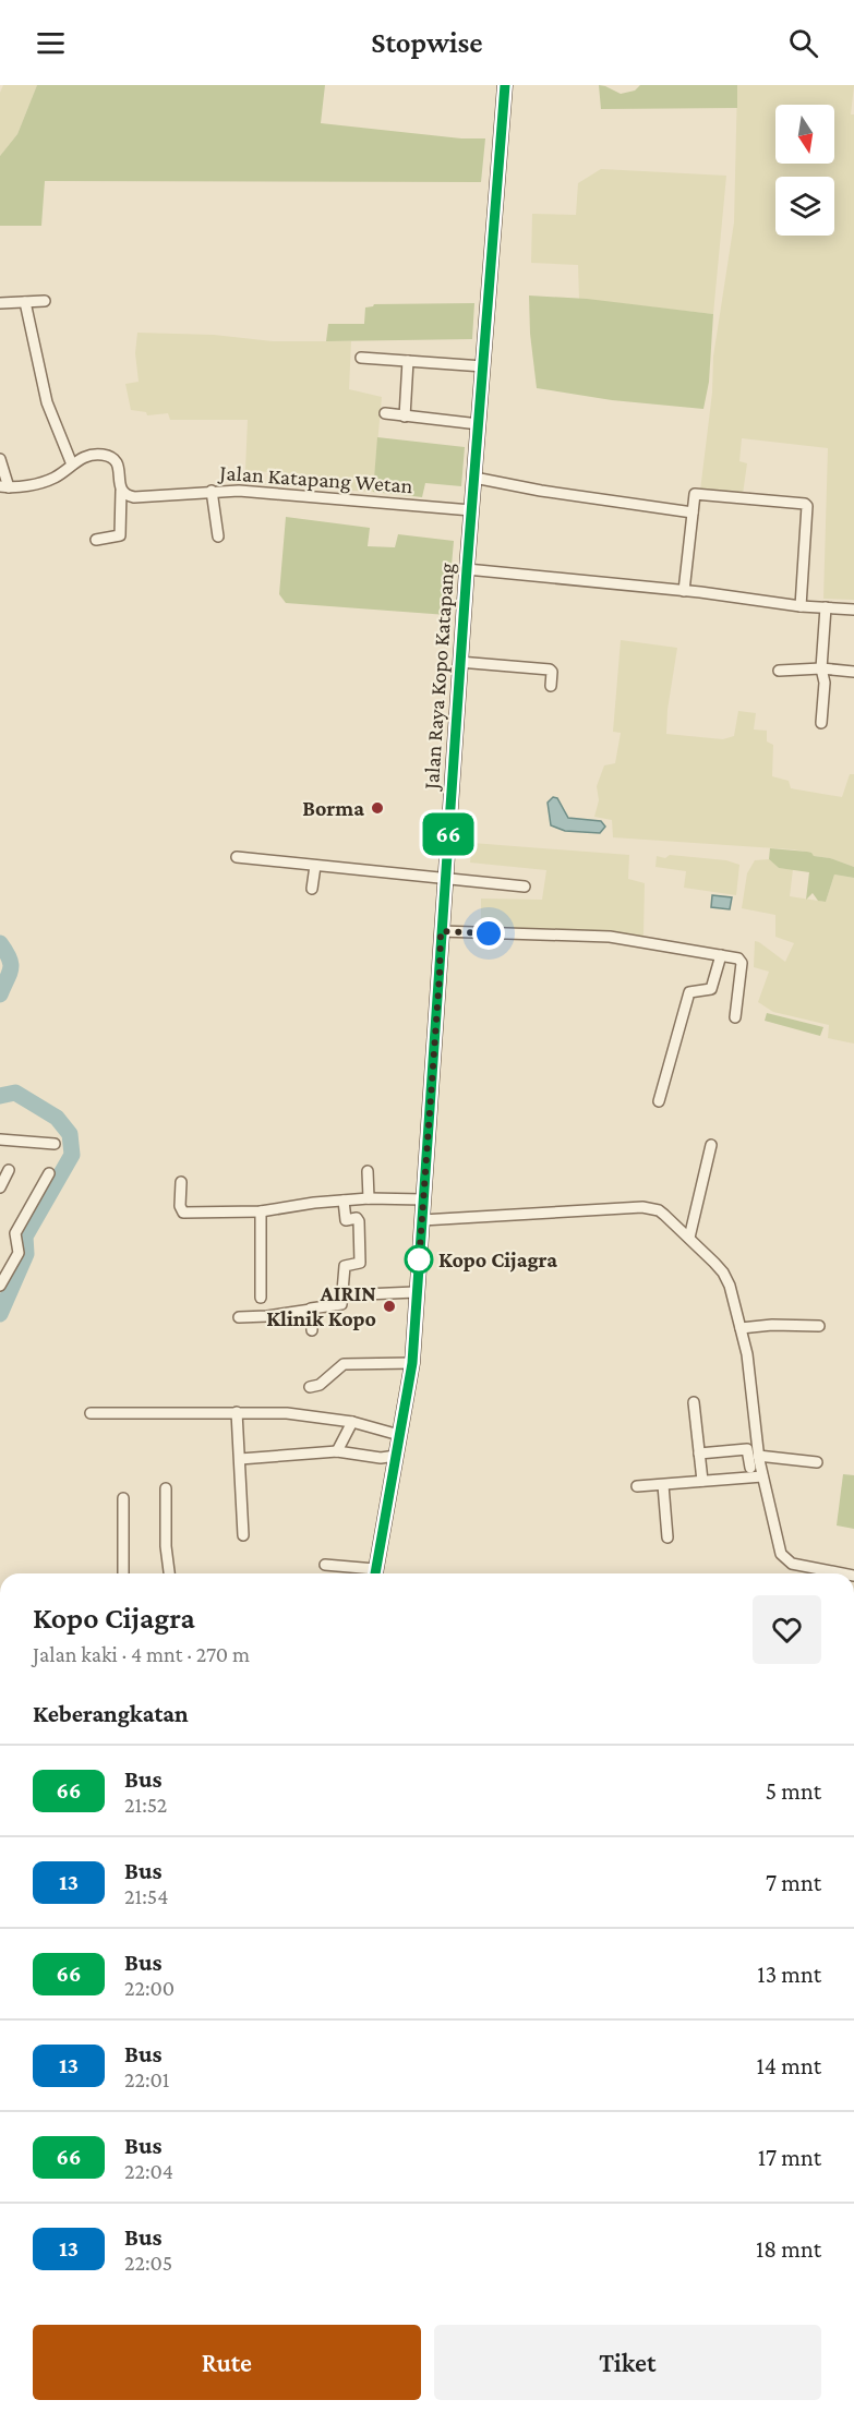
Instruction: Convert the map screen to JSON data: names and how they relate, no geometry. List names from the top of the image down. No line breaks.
{"streets":{"main road":["Jalan Raya Kopo Katapang"],"street":["Jalan Katapang Wetan"]},"crossings":[["Jalan Katapang Wetan","Jalan Raya Kopo Katapang"]],"places":["Borma","Kopo Cijagra","AIRIN Klinik Kopo"],"lines":["bus line 66"],"north":"bottom","page":{"header":"Stopwise","on_map":"66","heading":[["Kopo Cijagra","Jalan kaki · 4 mnt · 270 m"],"Keberangkatan"],"list":[{"mark":"66","name":"Bus","note":"21:52","value":"5 mnt"},{"mark":"13","name":"Bus","note":"21:54","value":"7 mnt"},{"mark":"66","name":"Bus","note":"22:00","value":"13 mnt"},{"mark":"13","name":"Bus","note":"22:01","value":"14 mnt"},{"mark":"66","name":"Bus","note":"22:04","value":"17 mnt"},{"mark":"13","name":"Bus","note":"22:05","value":"18 mnt"}],"buttons":["Rute","Tiket"]}}
